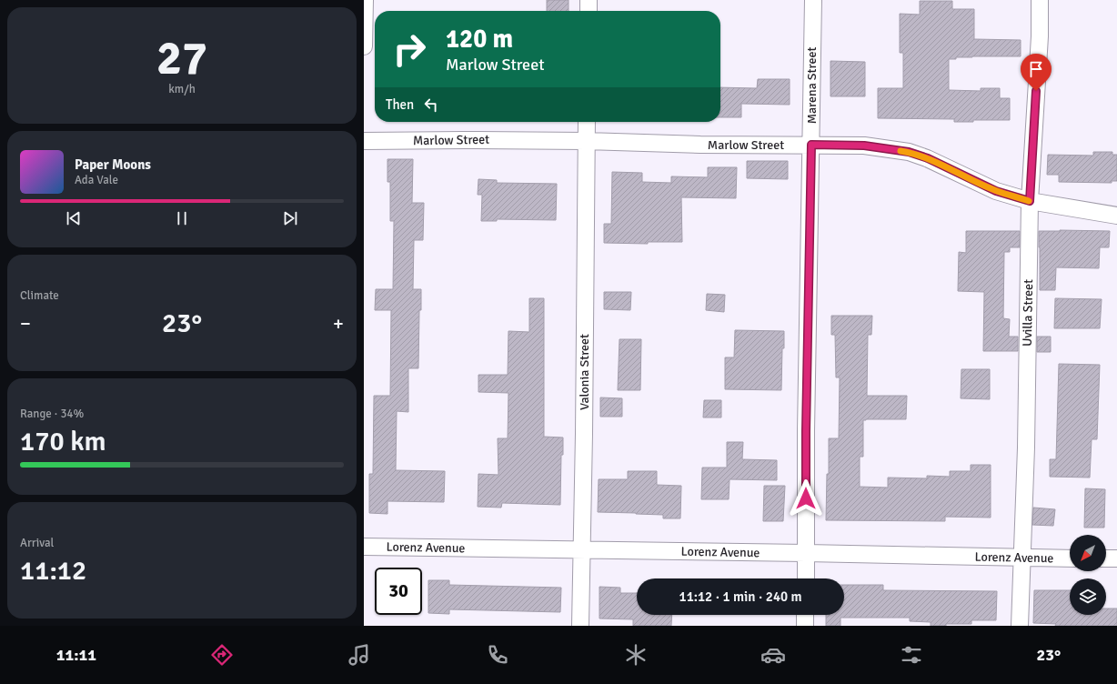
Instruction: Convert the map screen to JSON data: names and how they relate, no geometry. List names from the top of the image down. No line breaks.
{"streets":{"street":["Marena Street","Marlow Street","Uvilla Street","Valonia Street","Lorenz Avenue"]},"crossings":[["Marena Street","Marlow Street"],["Marena Street","Lorenz Avenue"],["Marlow Street","Uvilla Street"],["Marlow Street","Valonia Street"],["Uvilla Street","Lorenz Avenue"],["Valonia Street","Lorenz Avenue"]],"north":"bottom left","page":{"tile":[["27","km/h"],"Climate",["Range · 34%","170 km"],["Arrival","11:12"]],"turn":["120 m","Marlow Street"],"then":"Then","song":["Paper Moons","Ada Vale"],"heat":["−","23°","+"],"limit":"30","trip":"11:12 · 1 min · 240 m","tabs":["11:11","23°"]}}
